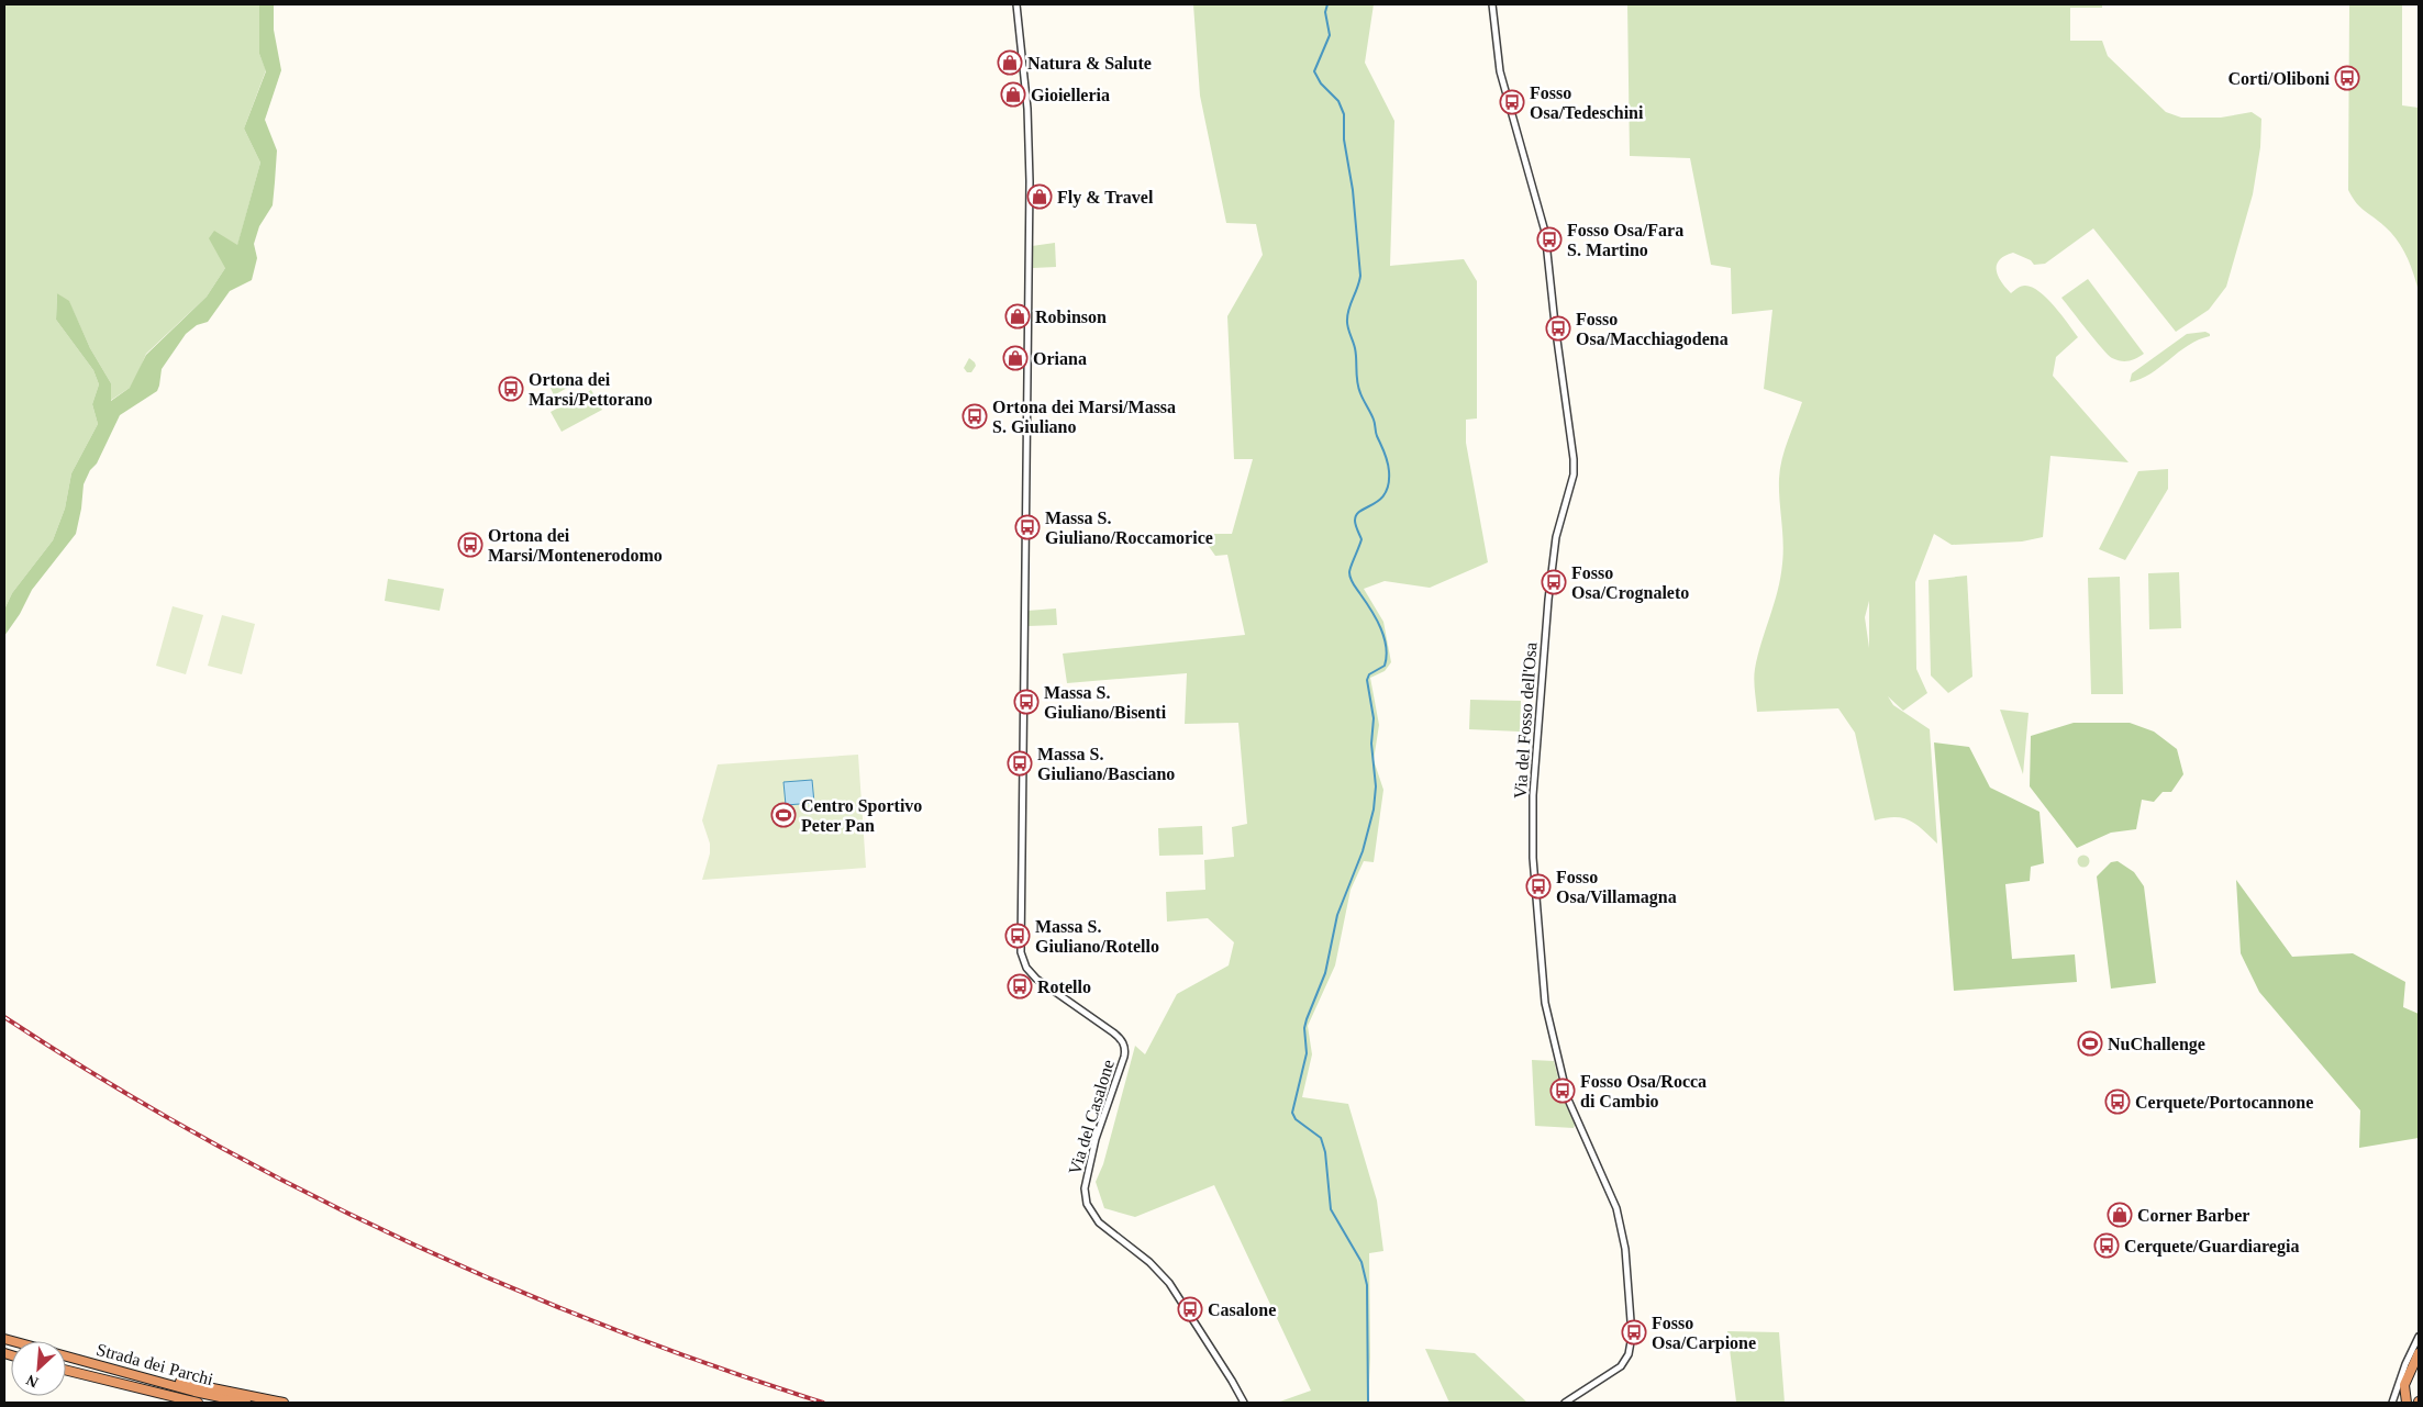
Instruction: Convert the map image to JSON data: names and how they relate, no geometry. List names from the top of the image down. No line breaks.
{"streets":{"highway":["Strada dei Parchi"],"street":["Via del Fosso dell'Osa","Via del Casalone"]},"places":{"shop":["Natura & Salute","Gioielleria","Fly & Travel","Robinson","Oriana","Corner Barber"],"bus stop":["Corti/Oliboni","Fosso Osa/Tedeschini","Fosso Osa/Fara S. Martino","Fosso Osa/Macchiagodena","Ortona dei Marsi/Pettorano","Ortona dei Marsi/Massa S. Giuliano","Massa S. Giuliano/Roccamorice","Ortona dei Marsi/Montenerodomo","Fosso Osa/Crognaleto","Massa S. Giuliano/Bisenti","Massa S. Giuliano/Basciano","Fosso Osa/Villamagna","Massa S. Giuliano/Rotello","Rotello","Fosso Osa/Rocca di Cambio","Cerquete/Portocannone","Cerquete/Guardiaregia","Casalone","Fosso Osa/Carpione"],"sports":["Centro Sportivo Peter Pan","NuChallenge"]},"north":"bottom left"}
